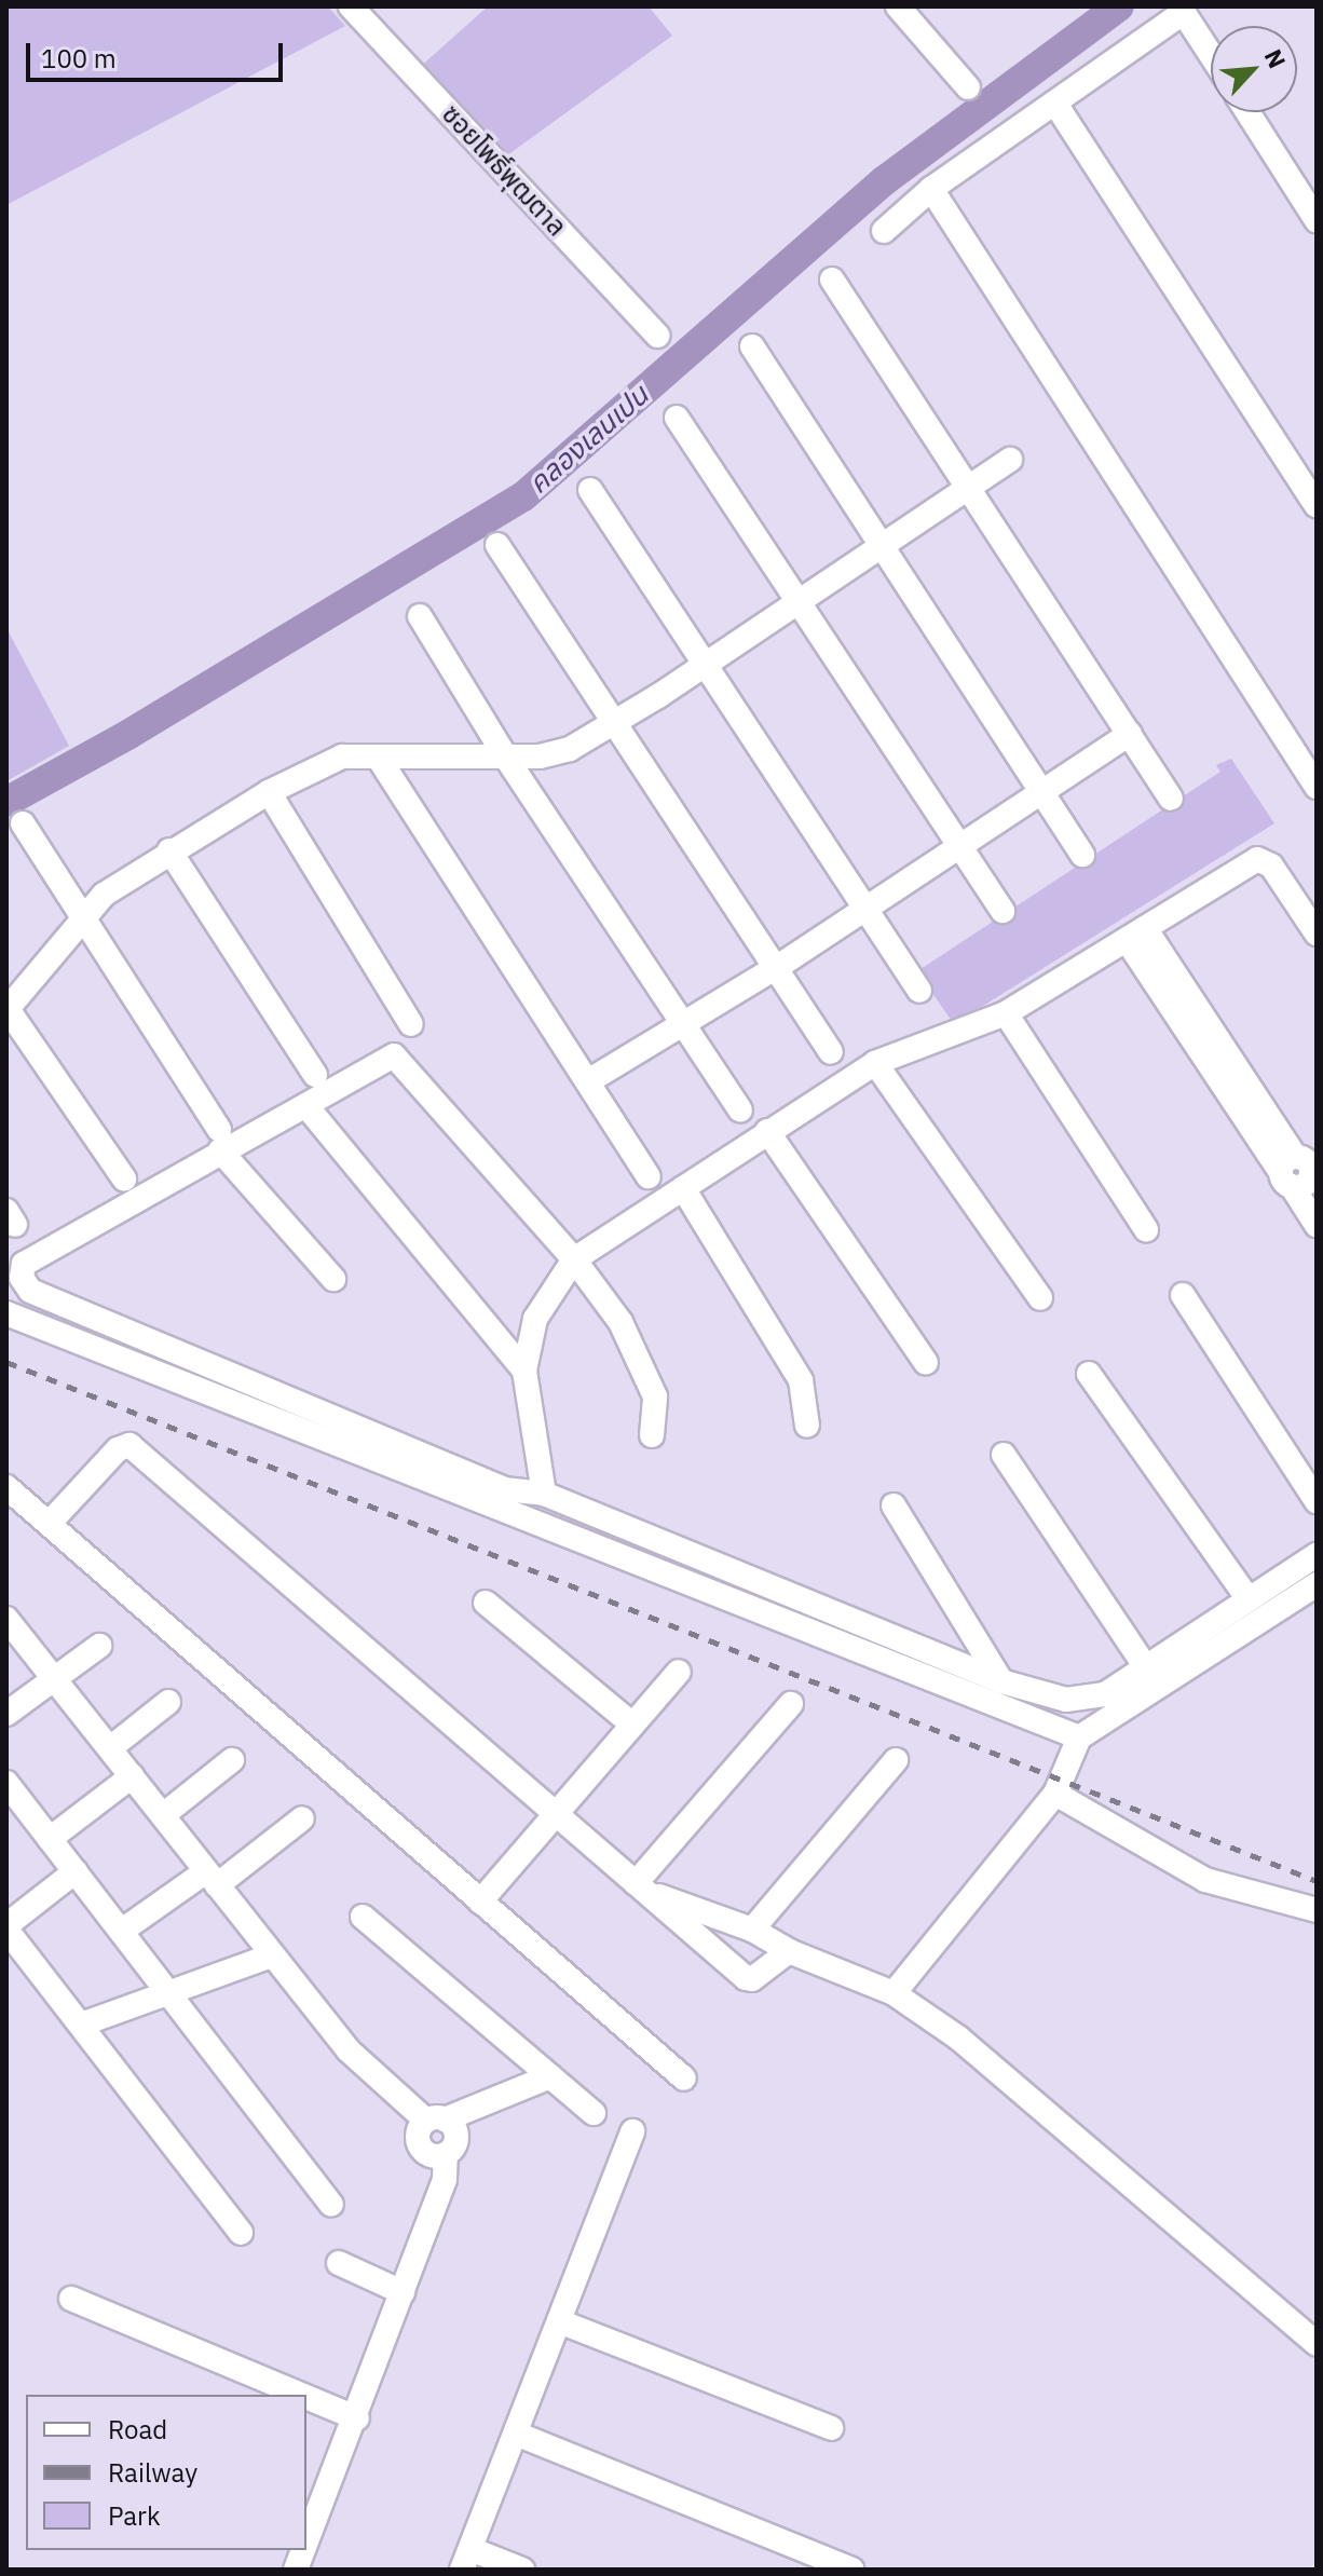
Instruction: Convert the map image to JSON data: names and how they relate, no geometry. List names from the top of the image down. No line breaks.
{"streets":{"street":["ซอยโพธิ์พุฒตาล"]},"water":["คลองเลนเปน"],"legend":["Road","Railway","Park"],"scale_bar":"100 m","north":"top right"}
